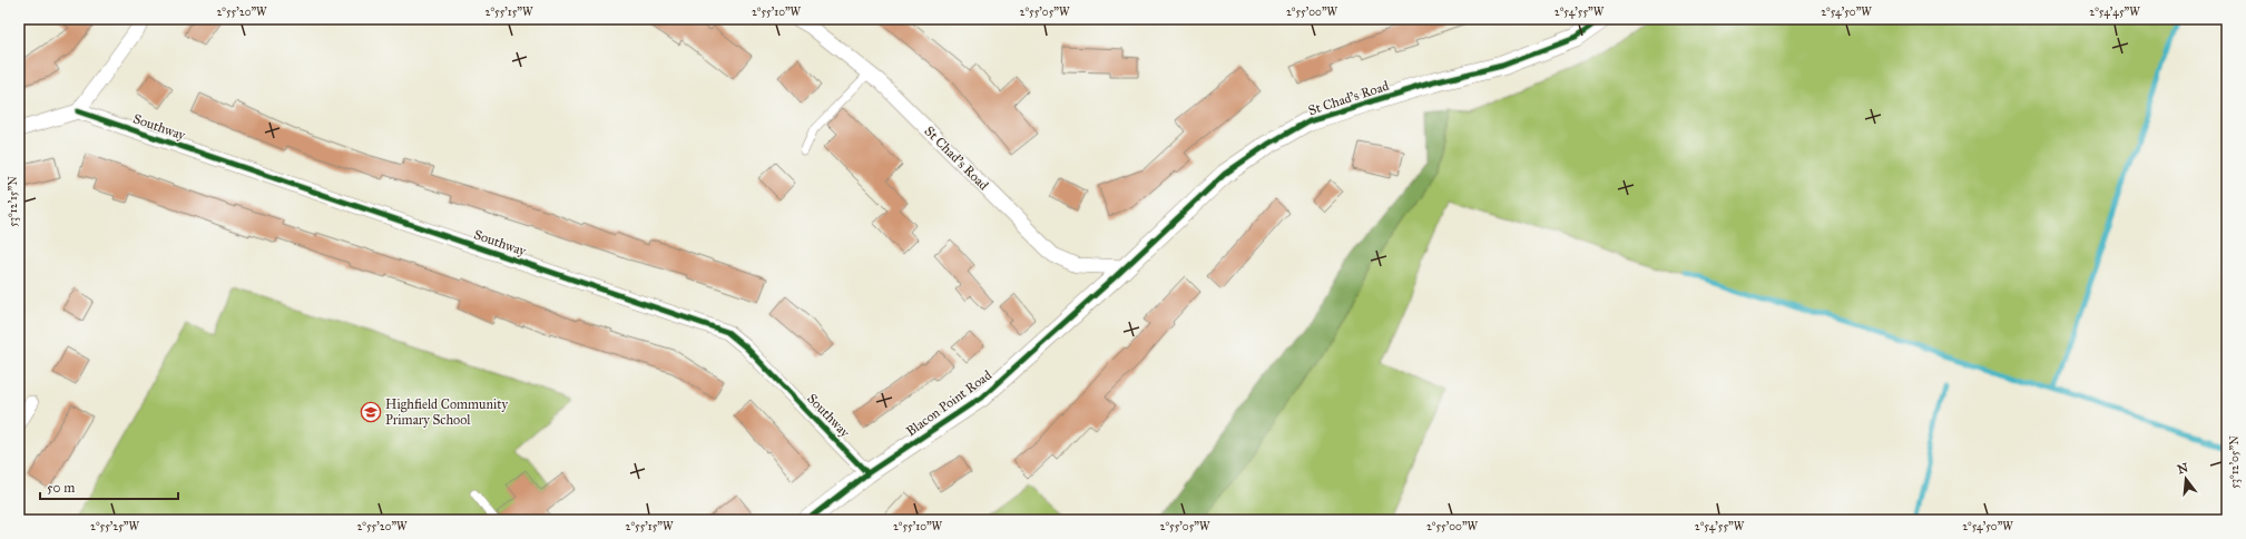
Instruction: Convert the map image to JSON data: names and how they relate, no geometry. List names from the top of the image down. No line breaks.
{"streets":{"street":["St Chad's Road","Southway","Blacon Point Road"]},"crossings":[["St Chad's Road","Blacon Point Road"],["Southway","Blacon Point Road"]],"places":{"school or university":["Highfield Community Primary School"]},"scale_bar":"50 m","north":"top","coordinates":["2°55'20\"W","2°55'15\"W","2°55'10\"W","2°55'05\"W","2°55'00\"W","2°54'55\"W","2°54'50\"W","2°54'45\"W","53°12'15\"N","53°12'05\"N","2°55'25\"W"]}
